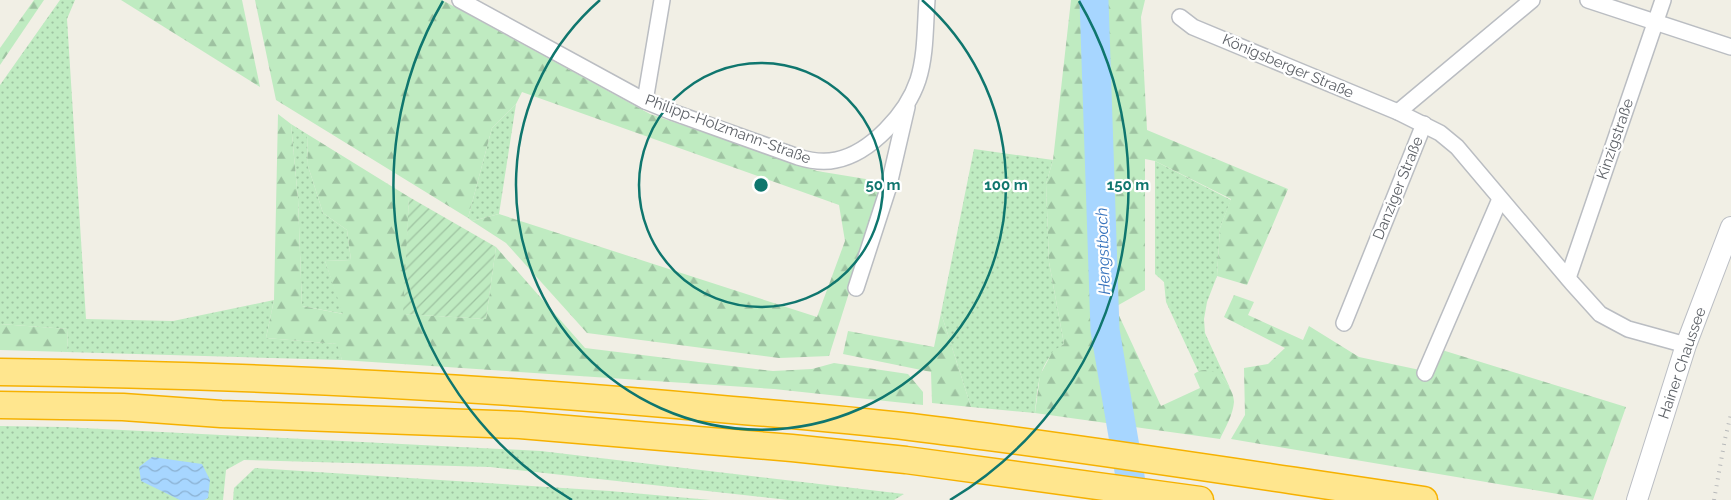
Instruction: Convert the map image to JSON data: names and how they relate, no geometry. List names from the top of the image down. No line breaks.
{"streets":{"street":["Königsberger Straße","Philipp-Holzmann-Straße","Kinzigstraße","Danziger Straße","Hainer Chaussee"]},"crossings":[["Königsberger Straße","Danziger Straße"],["Kinzigstraße","Danziger Straße"],["Danziger Straße","Hainer Chaussee"]],"water":["Hengstbach"],"rings":["50 m","100 m","150 m"]}
